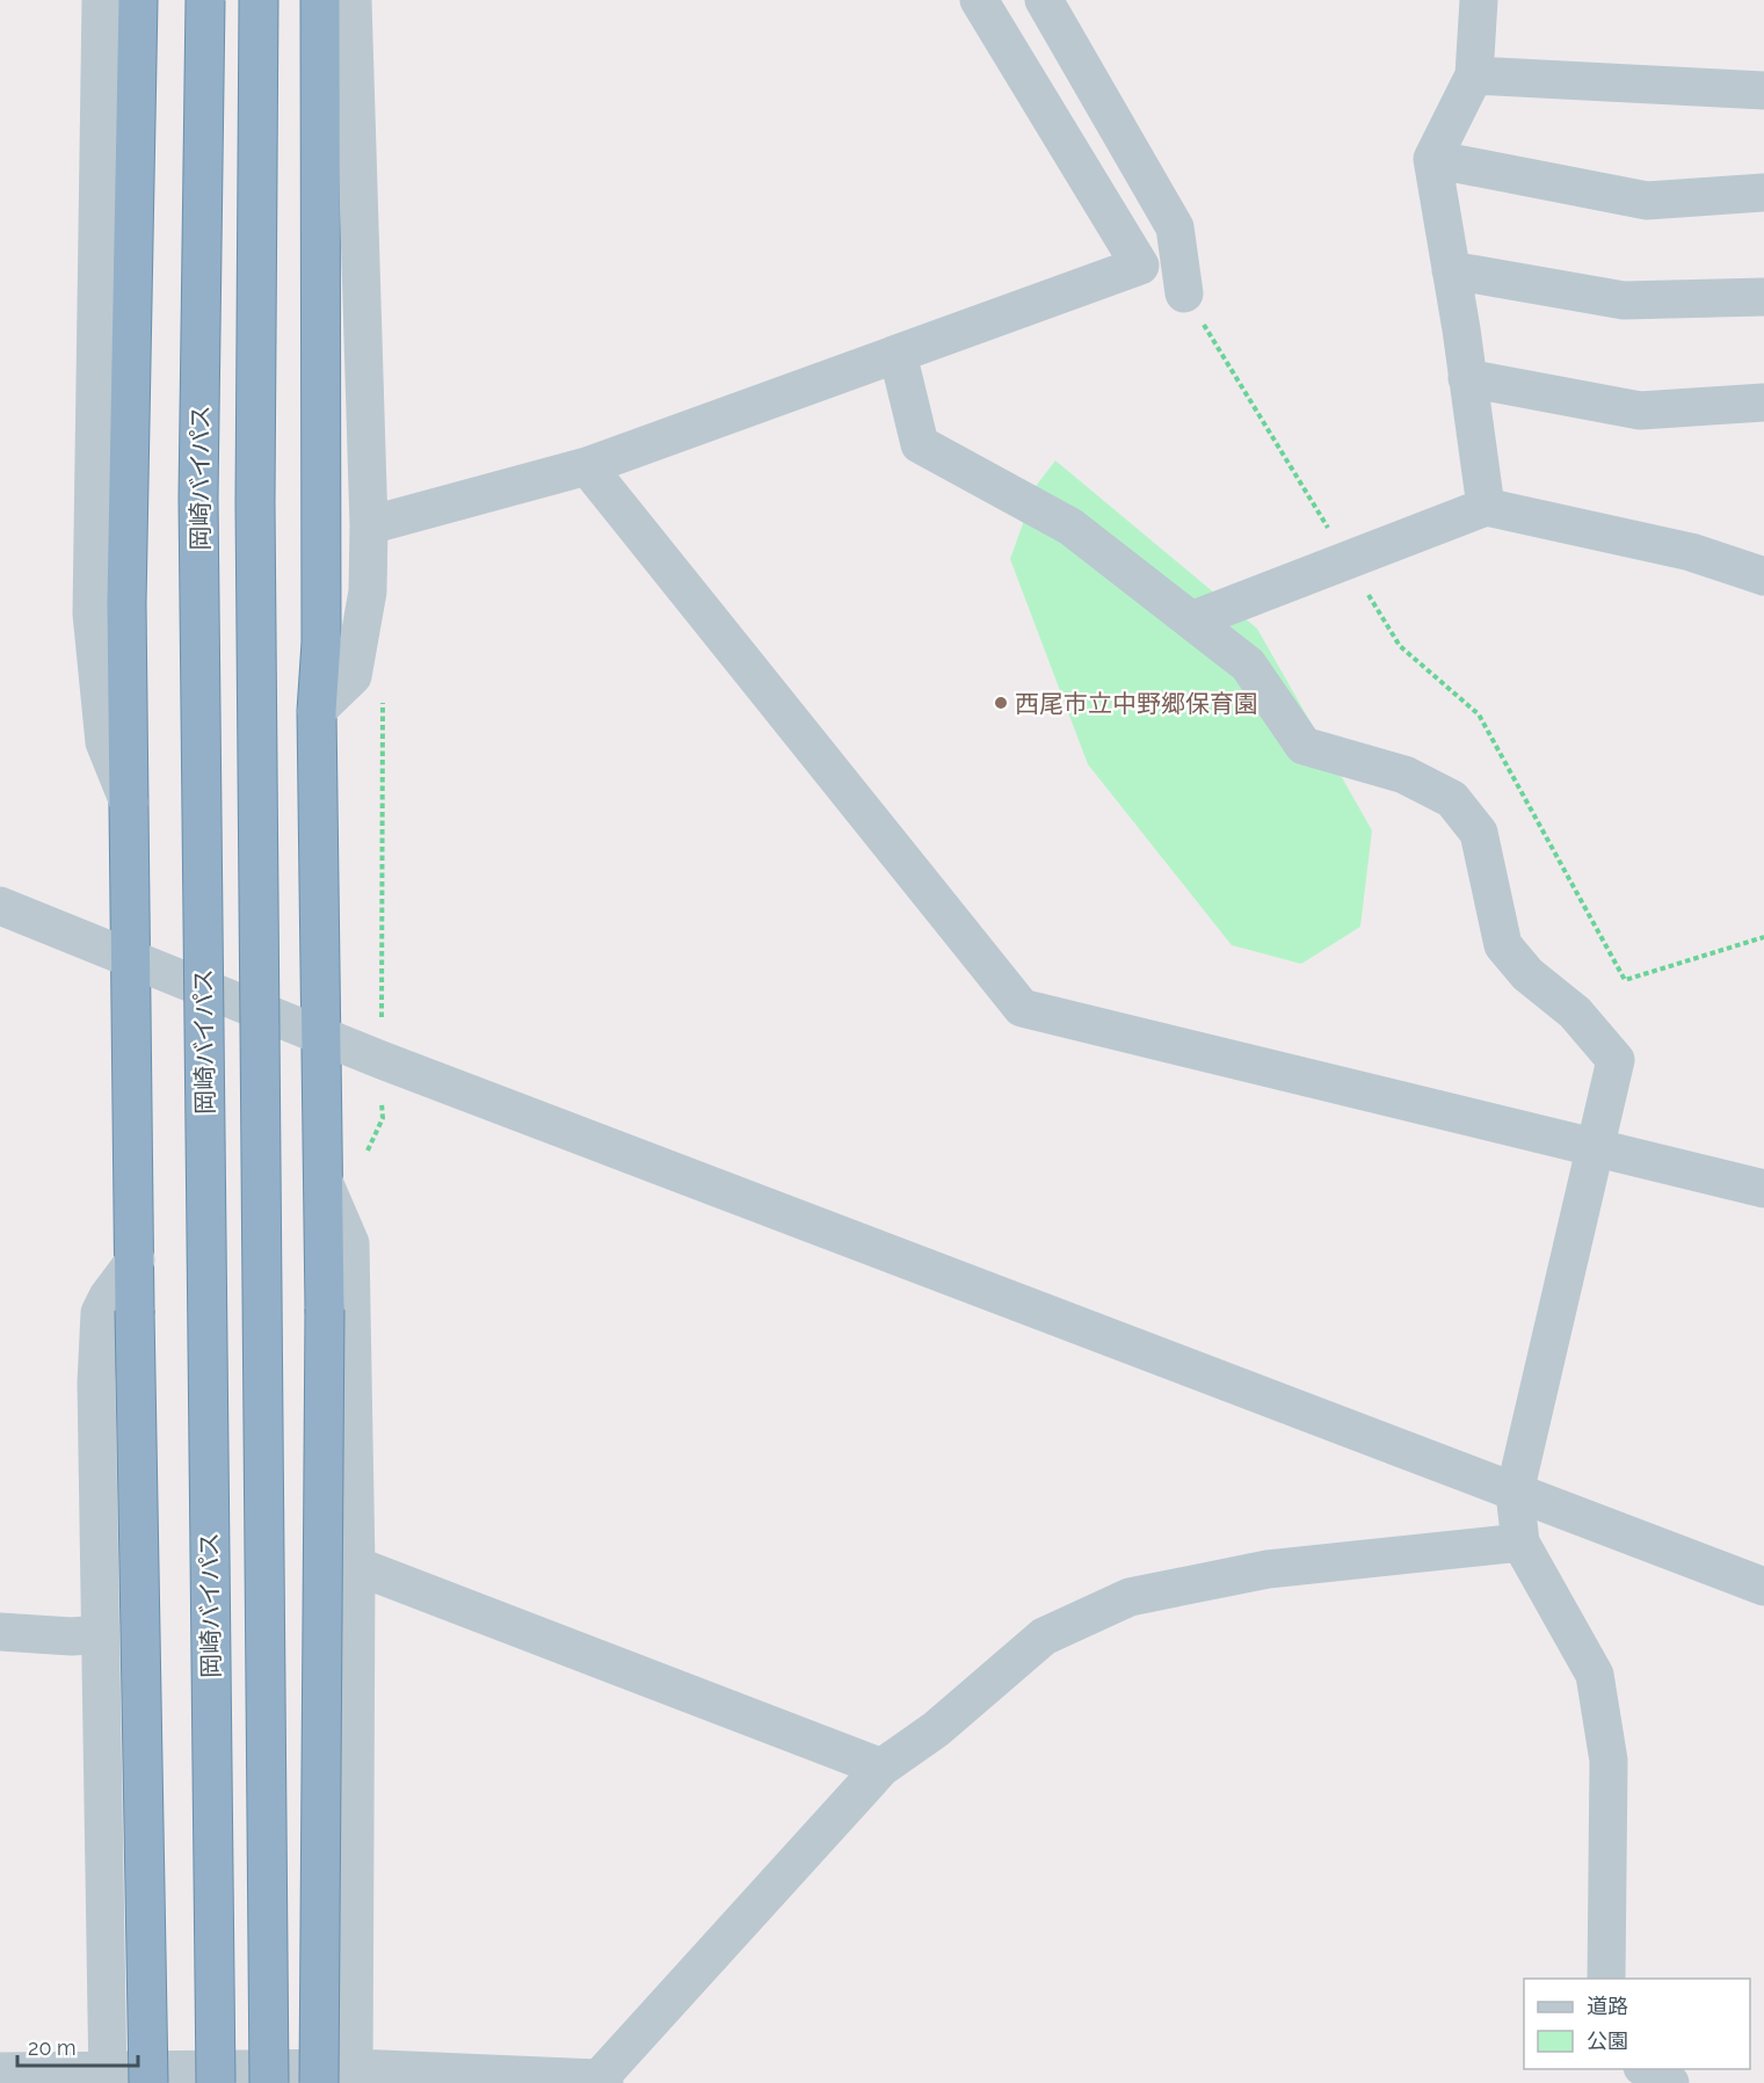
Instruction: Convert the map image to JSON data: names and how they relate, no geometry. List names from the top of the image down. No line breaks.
{"streets":{"highway":["岡崎バイパス"]},"places":["西尾市立中野郷保育園"],"legend":["道路","公園"],"scale_bar":"20 m"}
